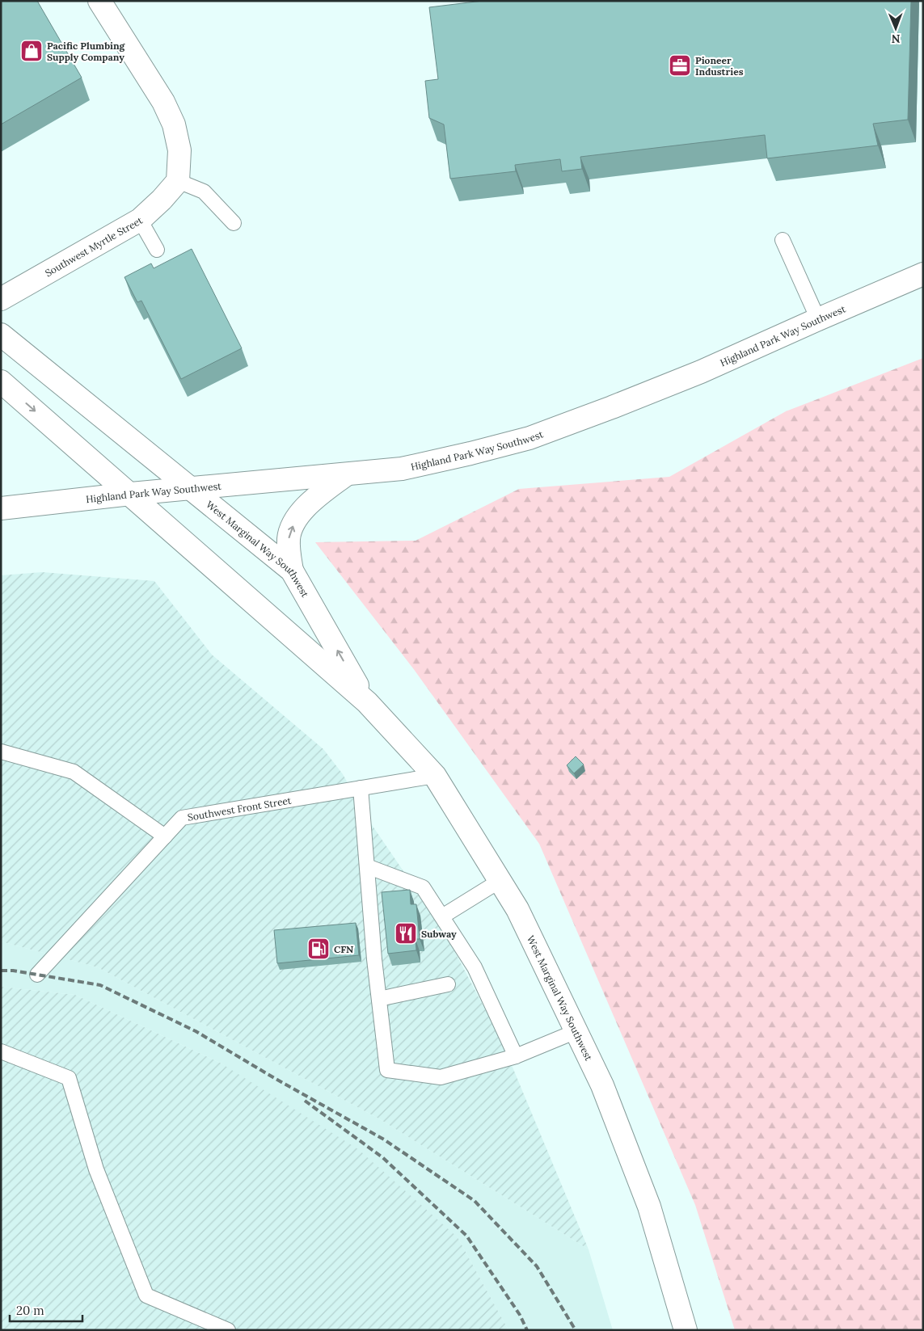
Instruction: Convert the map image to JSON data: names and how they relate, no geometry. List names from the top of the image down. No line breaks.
{"streets":{"main road":["Southwest Myrtle Street","Highland Park Way Southwest","West Marginal Way Southwest"],"lane":["Southwest Front Street"]},"crossings":[["Highland Park Way Southwest","West Marginal Way Southwest"],["West Marginal Way Southwest","Southwest Front Street"]],"places":{"shop":["Pacific Plumbing Supply Company"],"office":["Pioneer Industries"],"restaurant":["Subway"],"fuel station":["CFN"]},"scale_bar":"20 m","north":"bottom"}
